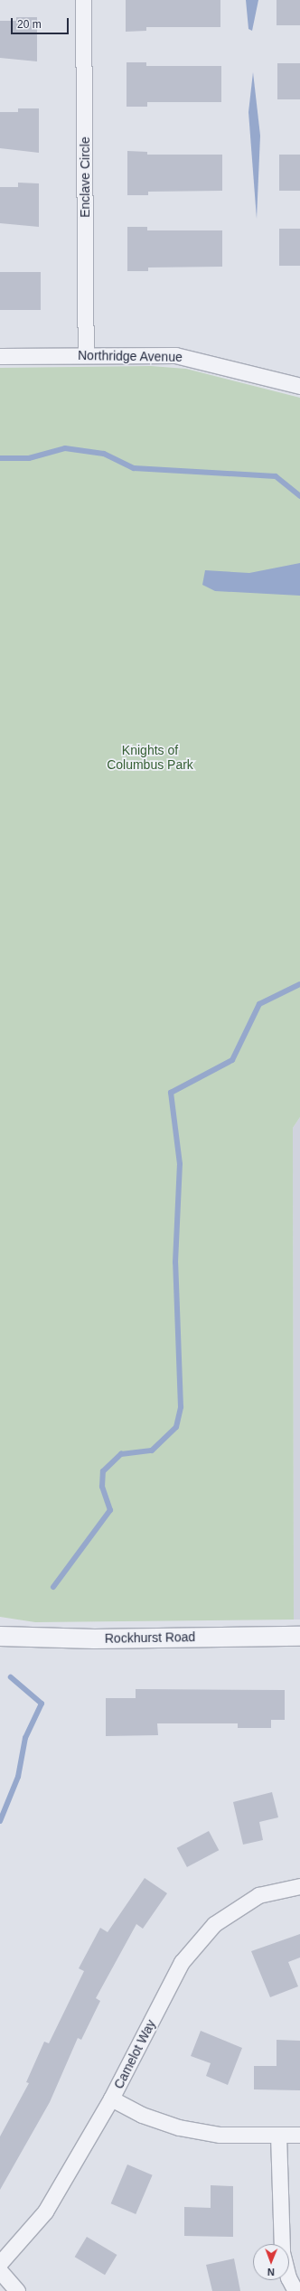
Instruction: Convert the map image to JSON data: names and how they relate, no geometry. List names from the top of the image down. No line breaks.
{"streets":{"street":["Enclave Circle","Northridge Avenue","Rockhurst Road","Camelot Way"]},"crossings":[["Enclave Circle","Northridge Avenue"]],"parks":["Knights of Columbus Park"],"scale_bar":"20 m","north":"bottom"}
